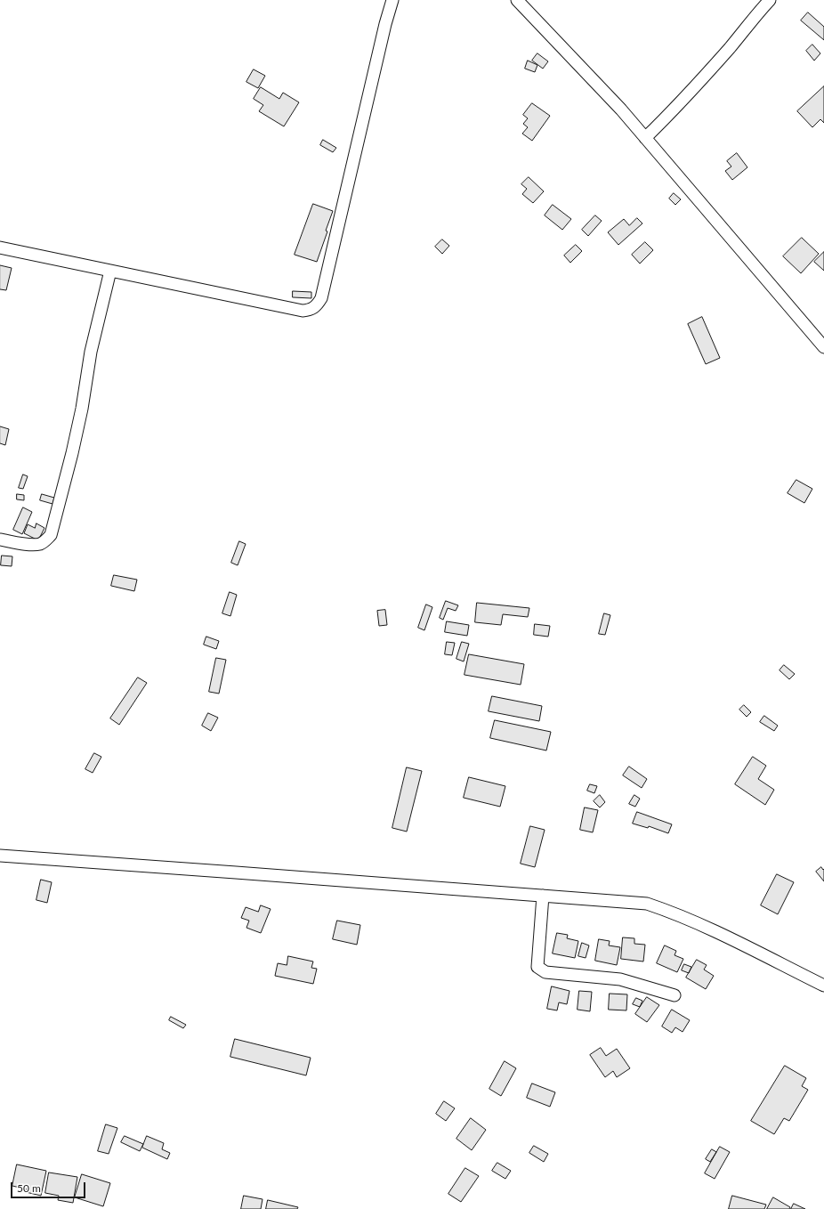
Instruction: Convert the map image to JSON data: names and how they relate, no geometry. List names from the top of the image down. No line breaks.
{"scale_bar":"50 m"}
